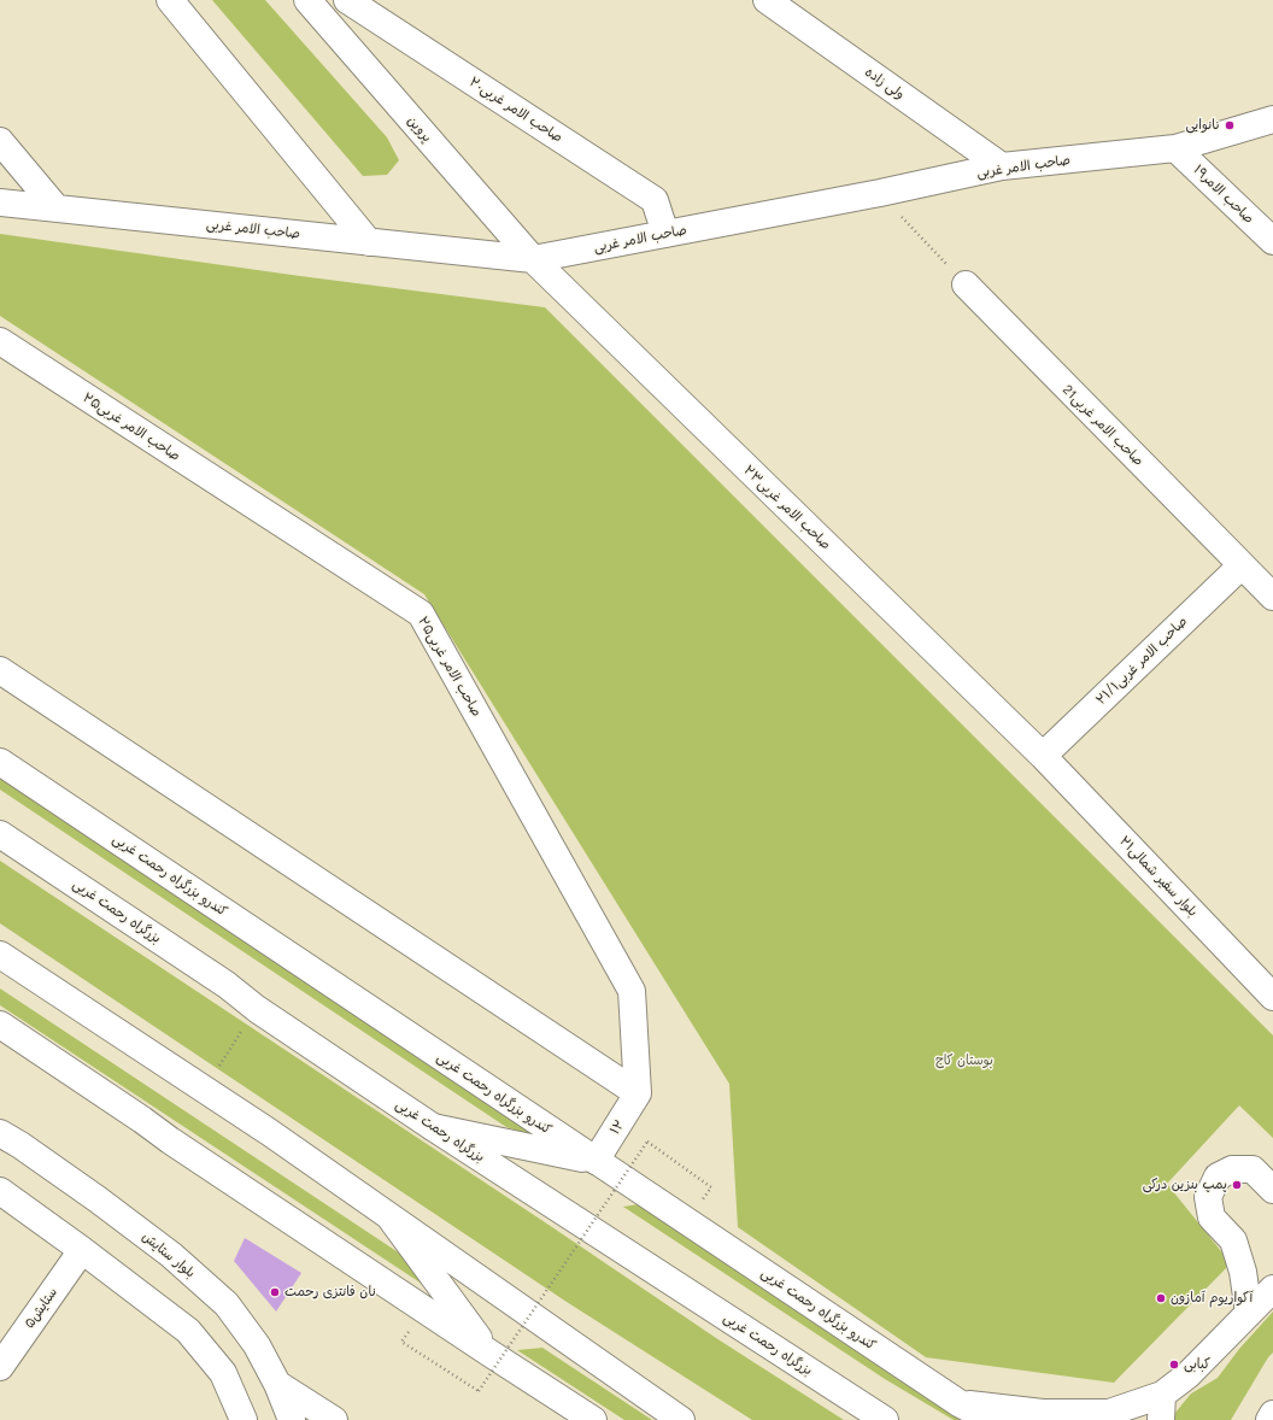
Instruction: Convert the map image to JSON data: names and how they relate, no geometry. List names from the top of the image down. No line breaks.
{"streets":{"main road":["ولی زاده","صاحب الامر غربی۲۰","پروین","صاحب الامر غربی","صاحب الامر۱۹","21صاحب الامر غربی","صاحب الامر غربی۲۵","صاحب الامر غربی۲۳","صاحب الامر غربی۲۱/۱","کندرو بزرگراه رحمت غربی","بلوار سفیر شمالی۲۱","بزرگراه رحمت غربی","۱۲","بلوار ستایش","ستایش۵"]},"crossings":[["ولی زاده","صاحب الامر غربی"],["صاحب الامر غربی۲۰","صاحب الامر غربی"],["پروین","صاحب الامر غربی"],["پروین","صاحب الامر غربی۲۳"],["صاحب الامر غربی","صاحب الامر۱۹"],["صاحب الامر غربی","صاحب الامر غربی۲۳"],["21صاحب الامر غربی","صاحب الامر غربی۲۱/۱"],["صاحب الامر غربی۲۵","۱۲"],["صاحب الامر غربی۲۳","صاحب الامر غربی۲۱/۱"],["صاحب الامر غربی۲۳","بلوار سفیر شمالی۲۱"],["صاحب الامر غربی۲۱/۱","بلوار سفیر شمالی۲۱"],["کندرو بزرگراه رحمت غربی","۱۲"]],"parks":["بوستان کاج"],"places":["نانوایی","پمپ بنزین درکی","نان فانتزی رحمت","آکواریوم آمازون","کبابی"]}
